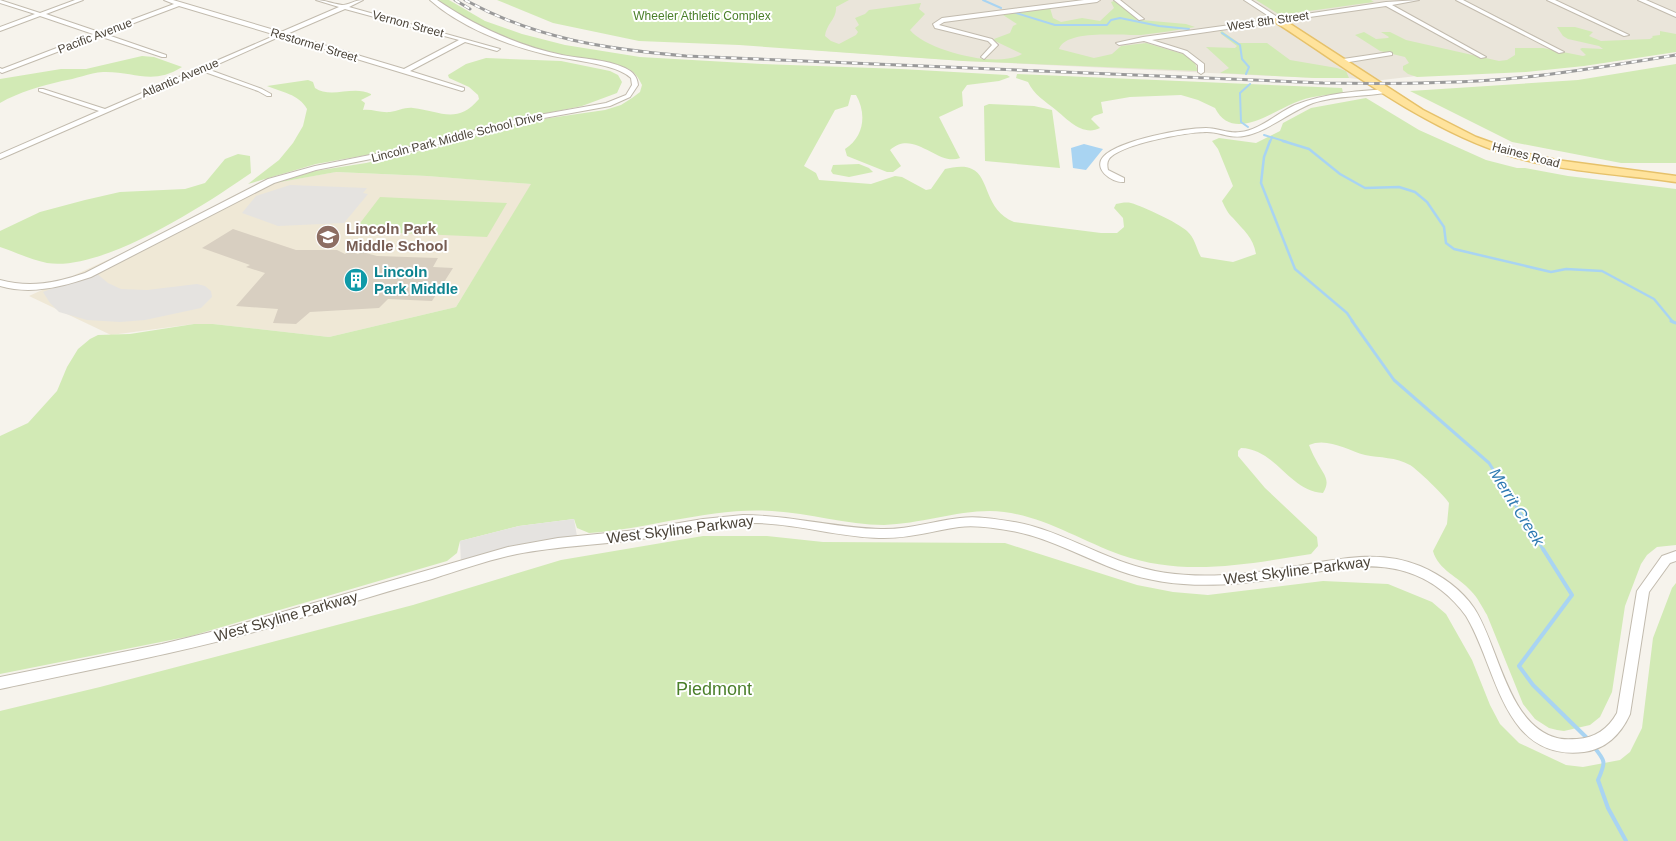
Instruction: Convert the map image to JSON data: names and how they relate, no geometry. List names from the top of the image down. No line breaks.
{"streets":{"main road":["Haines Road"],"street":["West 8th Street","Vernon Street","Pacific Avenue","Restormel Street","Atlantic Avenue","Lincoln Park Middle School Drive","West Skyline Parkway"]},"crossings":[["West 8th Street","Haines Road"],["Vernon Street","Atlantic Avenue"],["Pacific Avenue","Restormel Street"],["Restormel Street","Atlantic Avenue"]],"water":["Merrit Creek"],"parks":["Wheeler Athletic Complex","Piedmont"],"places":{"school or university":["Lincoln Park Middle School"],"building":["Lincoln Park Middle"]}}
